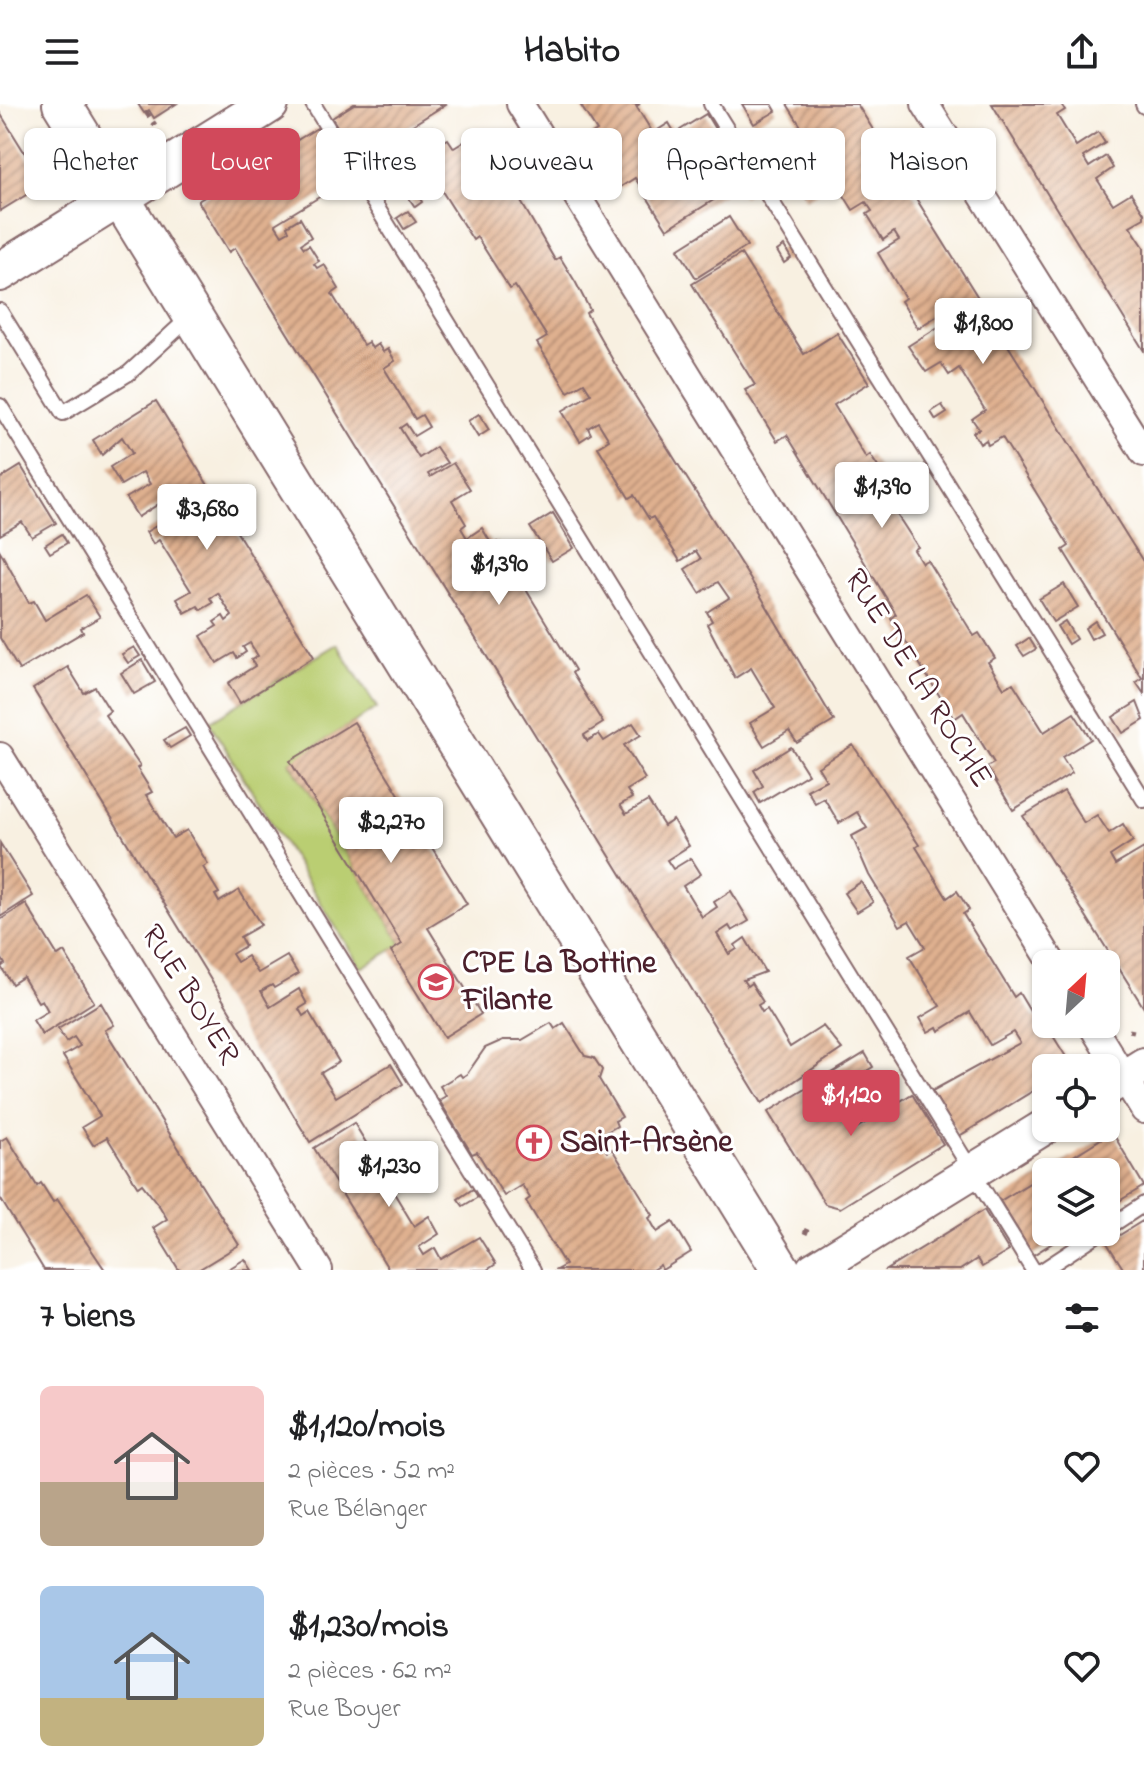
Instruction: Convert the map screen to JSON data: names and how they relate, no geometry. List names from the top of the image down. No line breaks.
{"streets":{"street":["RUE DE LA ROCHE","RUE BOYER"]},"places":{"school or university":["CPE La Bottine Filante"],"church":["Saint-Arsène"]},"north":"top right","page":{"header":"Habito","chip":["Acheter","Louer","Filtres","Nouveau","Appartement","Maison"],"price":["$1,800","$1,390","$3,680","$1,390","$2,270","$1,120","$1,230"],"heading":"7 biens","list":[{"name":"$1,120/mois","note":"2 pièces · 52 m² · Rue Bélanger"},{"name":"$1,230/mois","note":"2 pièces · 62 m² · Rue Boyer"}]}}
